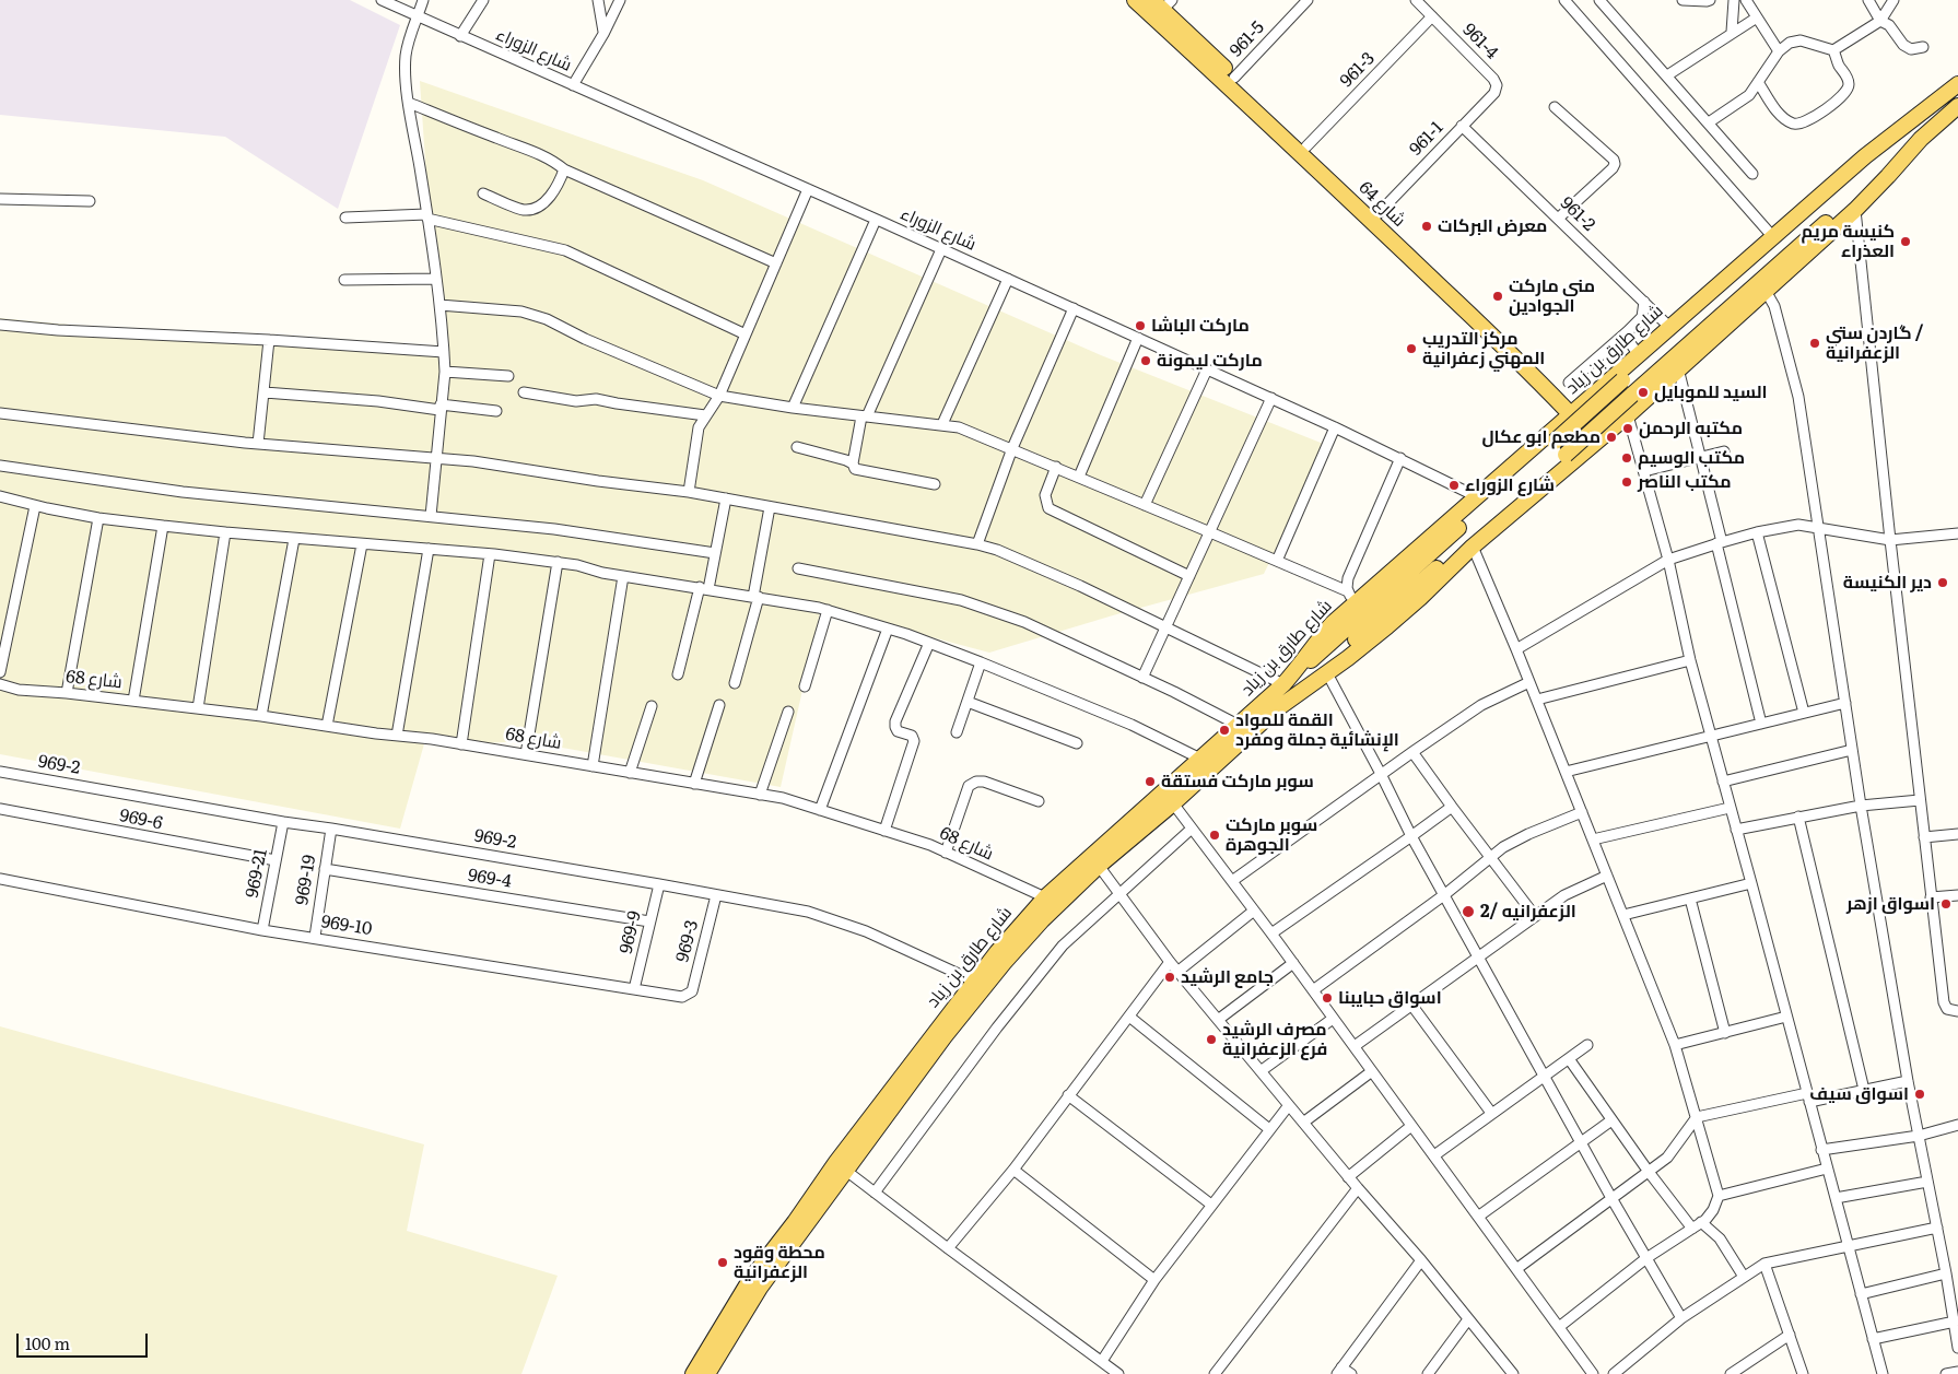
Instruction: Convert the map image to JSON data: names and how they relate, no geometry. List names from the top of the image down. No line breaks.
{"streets":{"main road":["شارع 64","شارع طارق بن زياد"],"street":["961-5","961-4","شارع الزوراء","961-3","961-1","961-2","شارع 68","969-2","969-6","969-21","969-4","969-19","969-10","969-9","969-3"]},"crossings":[["961-5","شارع 64"],["961-4","961-3"],["961-4","961-1"],["شارع الزوراء","شارع طارق بن زياد"],["961-3","شارع 64"],["961-1","شارع 64"],["961-1","961-2"],["شارع 64","شارع طارق بن زياد"],["961-2","شارع طارق بن زياد"],["شارع طارق بن زياد","شارع 68"],["شارع طارق بن زياد","969-2"],["969-2","969-21"],["969-2","969-19"],["969-2","969-9"],["969-2","969-3"],["969-6","969-21"],["969-21","969-10"],["969-4","969-19"],["969-4","969-9"],["969-19","969-10"],["969-10","969-9"],["969-10","969-3"]],"places":["معرض البركات","كنيسة مريم العذراء","مني ماركت الجوادين","ماركت الباشا","گاردن ستي / الزعفرانية","مركز التدريب المهني زعفرانية","ماركت ليمونة","السيد للموبايل","مكتبه الرحمن","مطعم ابو عكال","مكتب الوسيم","مكتب الناصر","شارع الزوراء","دير الكنيسة","القمة للمواد الإنشائية جملة ومفرد","سوبر ماركت فستقة","سوبر ماركت الجوهرة","اسواق ازهر","الزعفرانيه /2","جامع الرشيد","اسواق حبايبنا","مصرف الرشيد فرع الزعفرانية","اسواق سيف","محطة وقود الزعفرانية"],"scale_bar":"100 m"}
